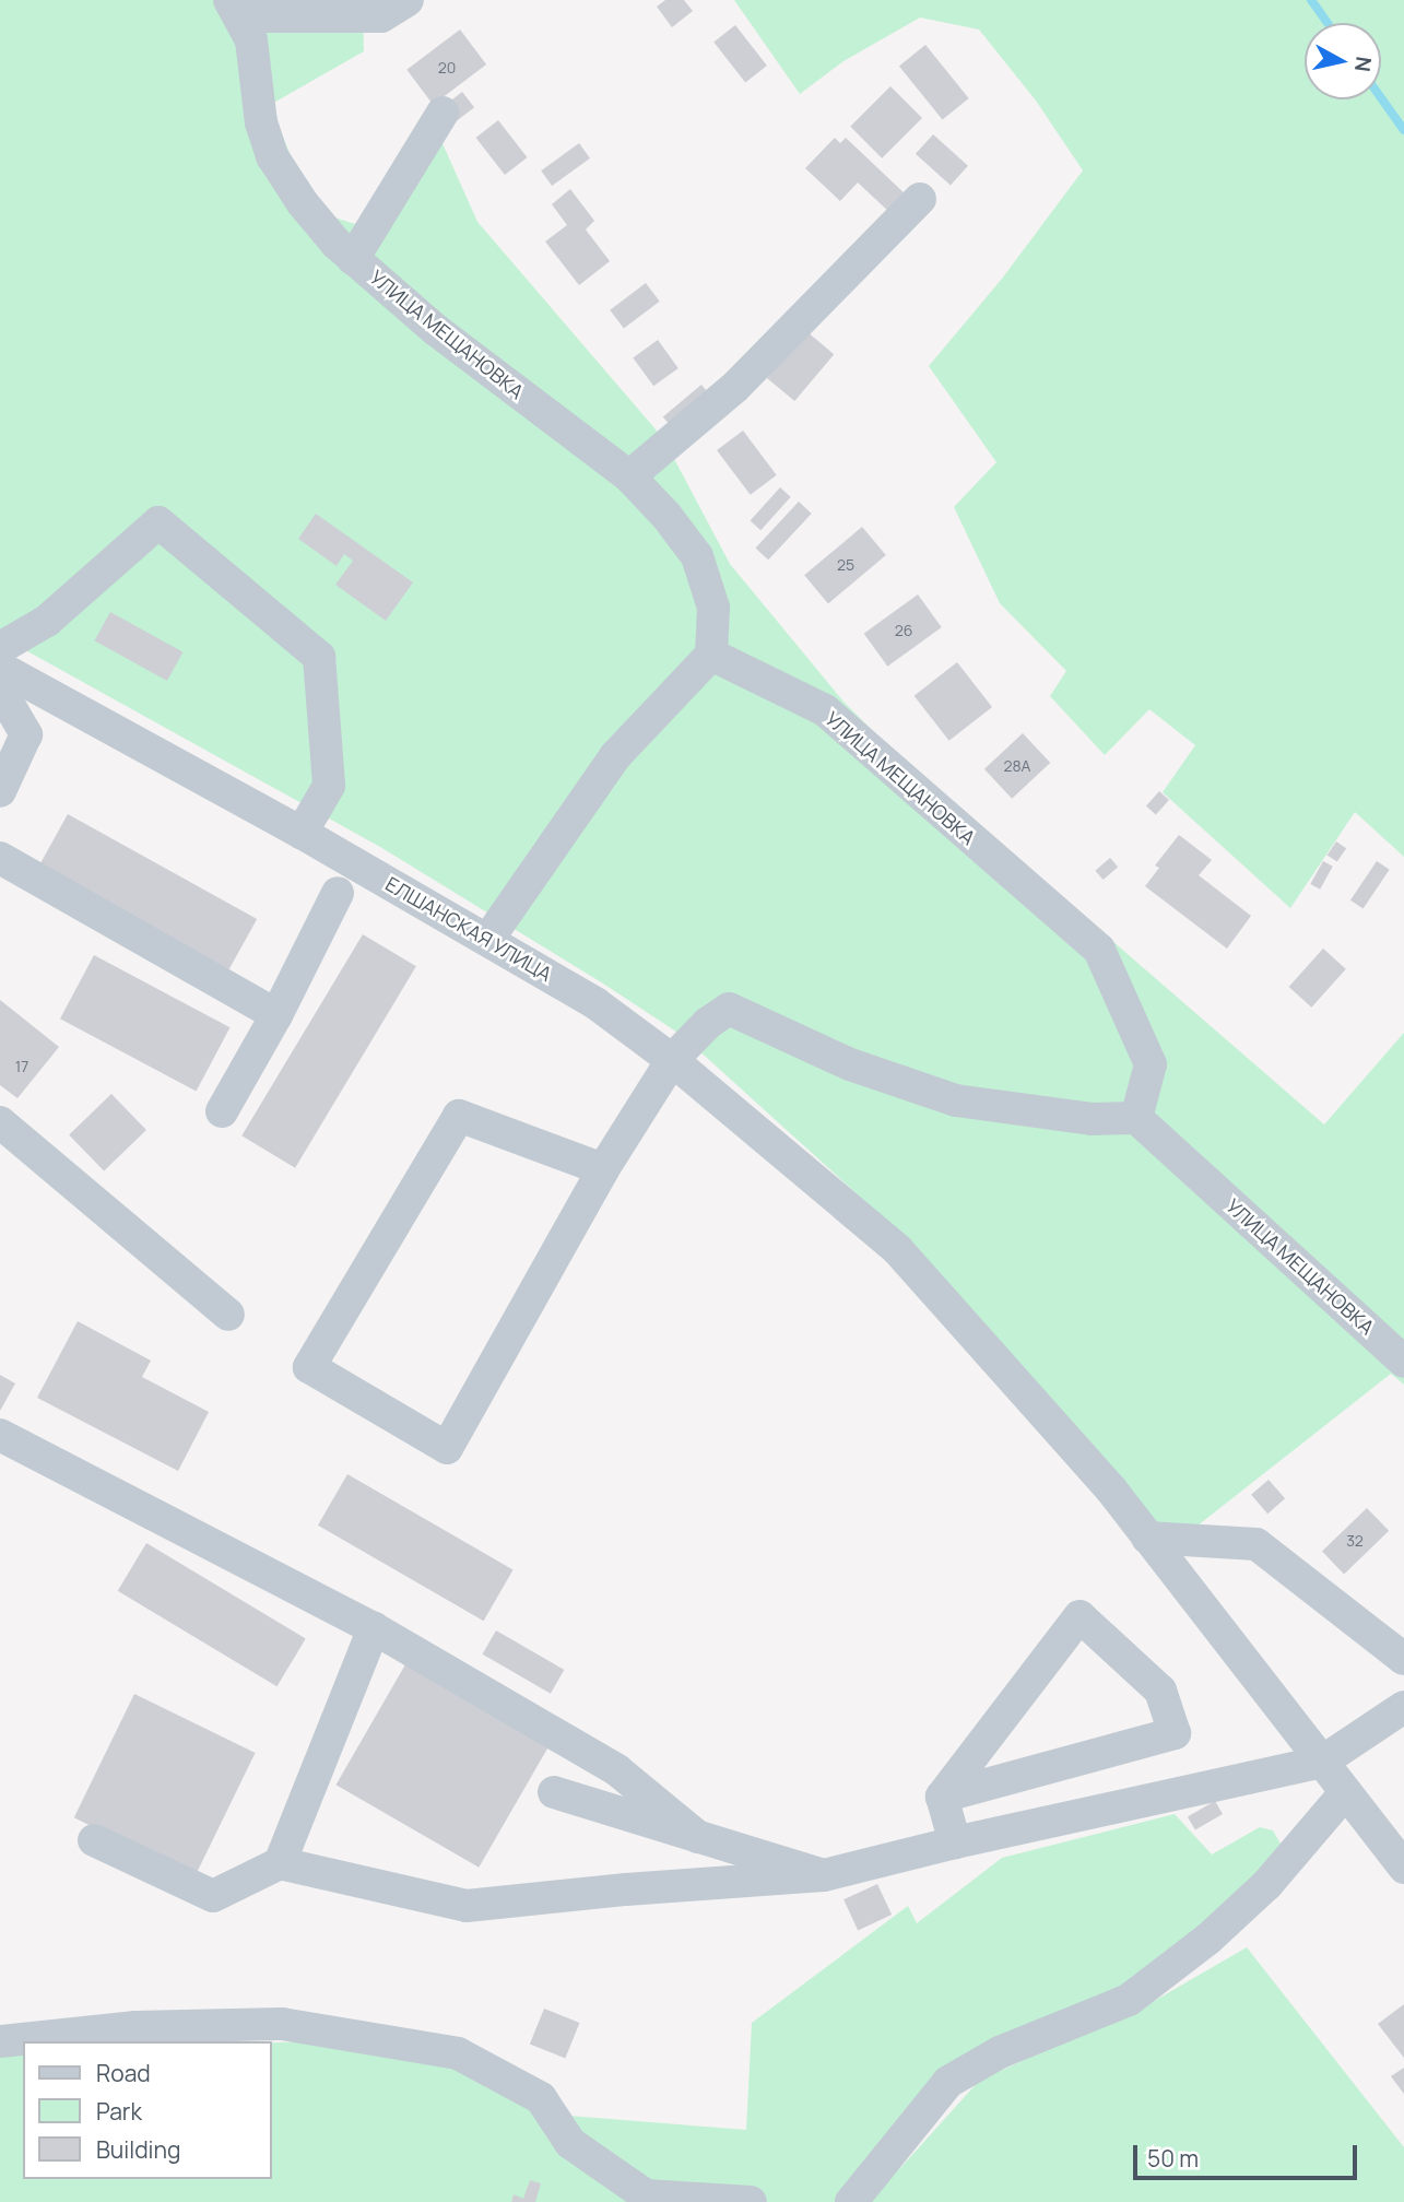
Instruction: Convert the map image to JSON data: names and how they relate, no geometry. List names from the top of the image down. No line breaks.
{"streets":{"street":["УЛИЦА МЕЩАНОВКА","ЕЛШАНСКАЯ УЛИЦА"]},"house_numbers":["20","25","26","28А","17","32"],"legend":["Road","Park","Building"],"scale_bar":"50 m","north":"right"}
